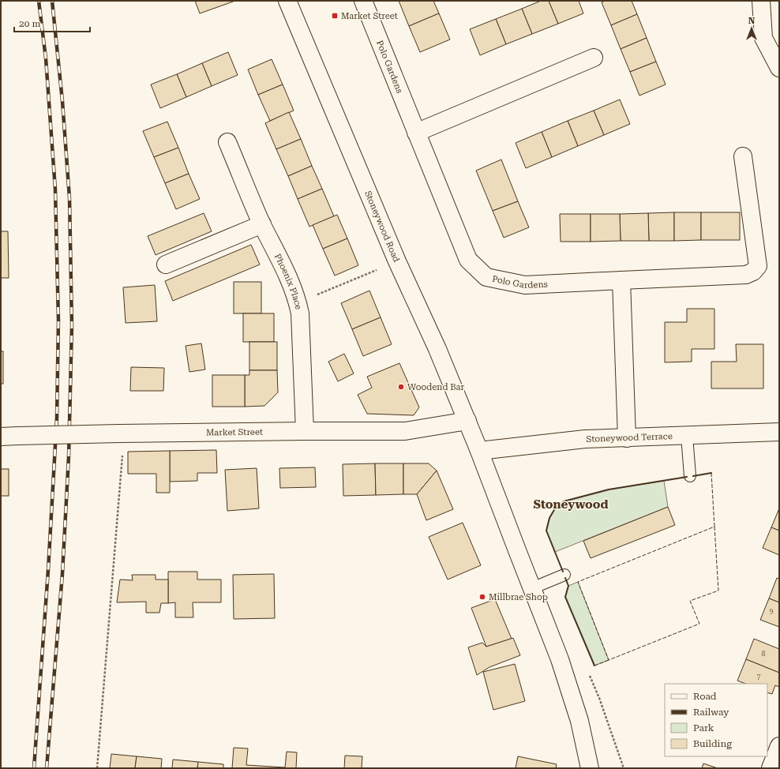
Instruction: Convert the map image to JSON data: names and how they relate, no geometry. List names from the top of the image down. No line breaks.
{"streets":{"street":["Polo Gardens","Stoneywood Road","Phoenix Place","Market Street","Stoneywood Terrace"]},"crossings":[["Stoneywood Road","Market Street"],["Stoneywood Road","Stoneywood Terrace"],["Phoenix Place","Market Street"]],"districts":["Stoneywood"],"places":{"transit":["Market Street"],"other":["Woodend Bar","Millbrae Shop"]},"house_numbers":["9","8","7"],"legend":["Road","Railway","Park","Building"],"scale_bar":"20 m","north":"top"}
